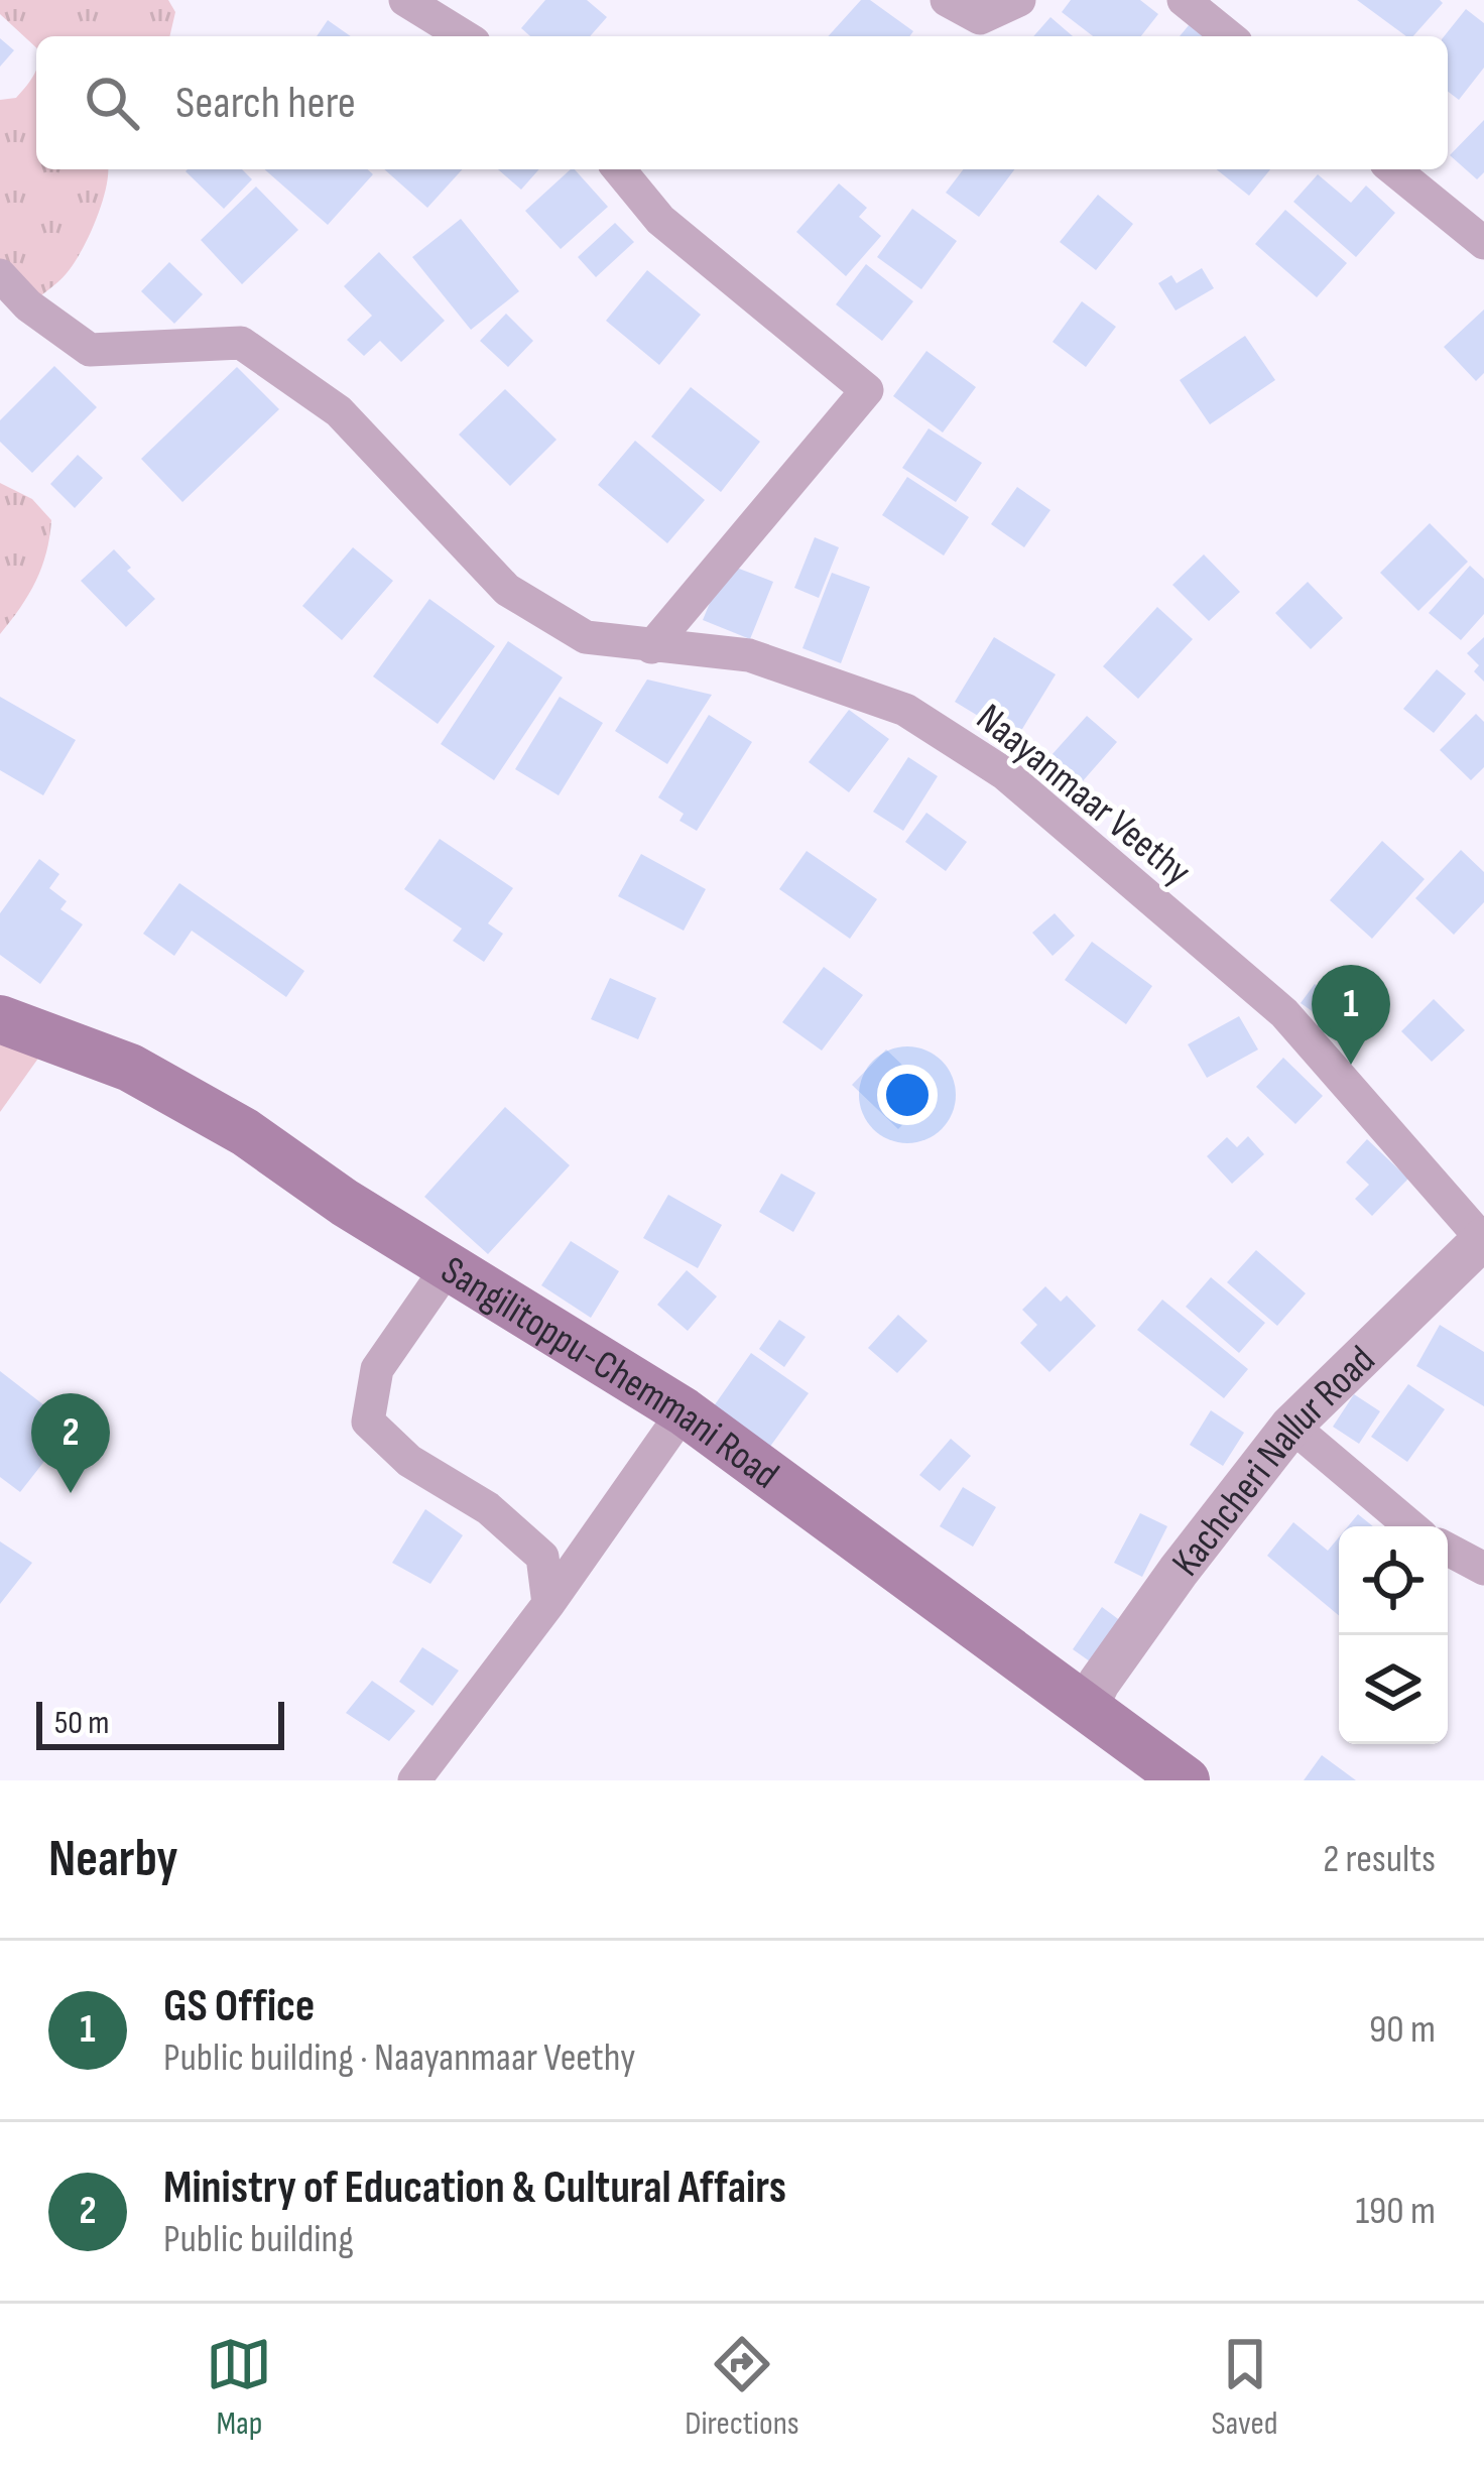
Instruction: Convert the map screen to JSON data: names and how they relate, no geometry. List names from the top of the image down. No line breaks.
{"streets":{"main road":["Sangilitoppu-Chemmani Road"],"street":["Naayanmaar Veethy","Kachcheri Nallur Road"]},"crossings":[["Naayanmaar Veethy","Kachcheri Nallur Road"],["Sangilitoppu-Chemmani Road","Kachcheri Nallur Road"]],"scale_bar":"50 m","page":{"search":"Search here","pins":["1","2"],"scale":"50 m","heading":["Nearby","2 results"],"list":[{"mark":"1","name":"GS Office","note":"Public building · Naayanmaar Veethy","value":"90 m"},{"mark":"2","name":"Ministry of Education & Cultural Affairs","note":"Public building","value":"190 m"}],"nav":["Map","Directions","Saved"]}}
